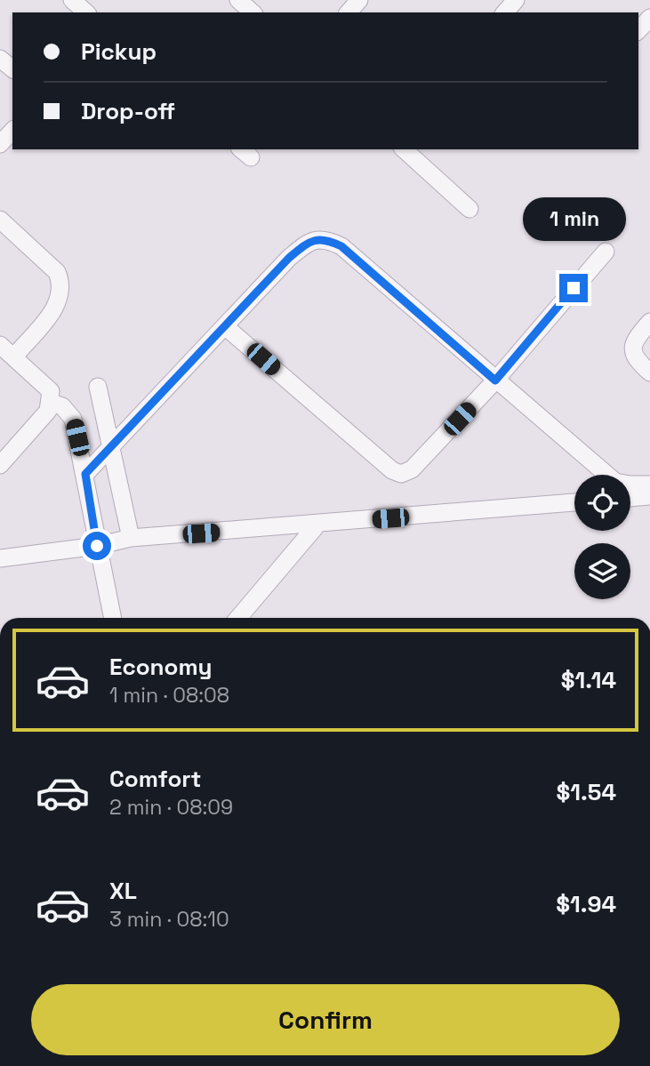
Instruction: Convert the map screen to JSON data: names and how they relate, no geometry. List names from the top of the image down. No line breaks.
{"page":{"banner":["Pickup","Drop-off"],"bubble":"1 min","list":[{"name":"Economy","note":"1 min · 08:08","value":"$1.14"},{"name":"Comfort","note":"2 min · 08:09","value":"$1.54"},{"name":"XL","note":"3 min · 08:10","value":"$1.94"}],"buttons":"Confirm"}}
